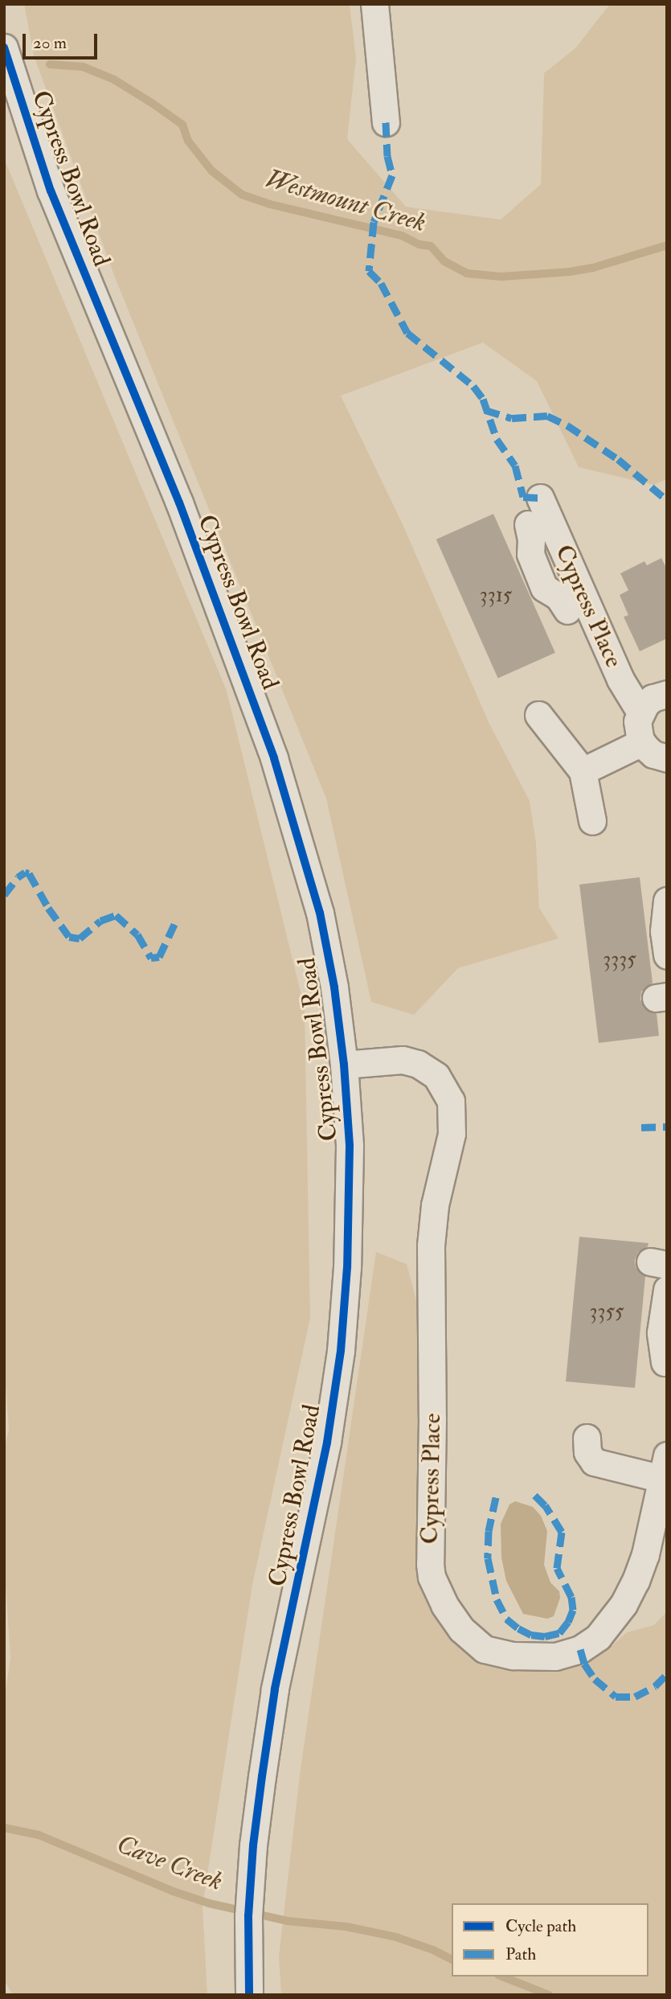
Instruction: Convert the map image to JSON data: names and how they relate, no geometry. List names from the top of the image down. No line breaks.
{"streets":{"street":["Cypress Bowl Road","Cypress Place"]},"crossings":[["Cypress Bowl Road","Cypress Place"]],"water":["Westmount Creek","Cave Creek"],"house_numbers":["3315","3335","3355"],"legend":["Cycle path","Path"],"scale_bar":"20 m"}
